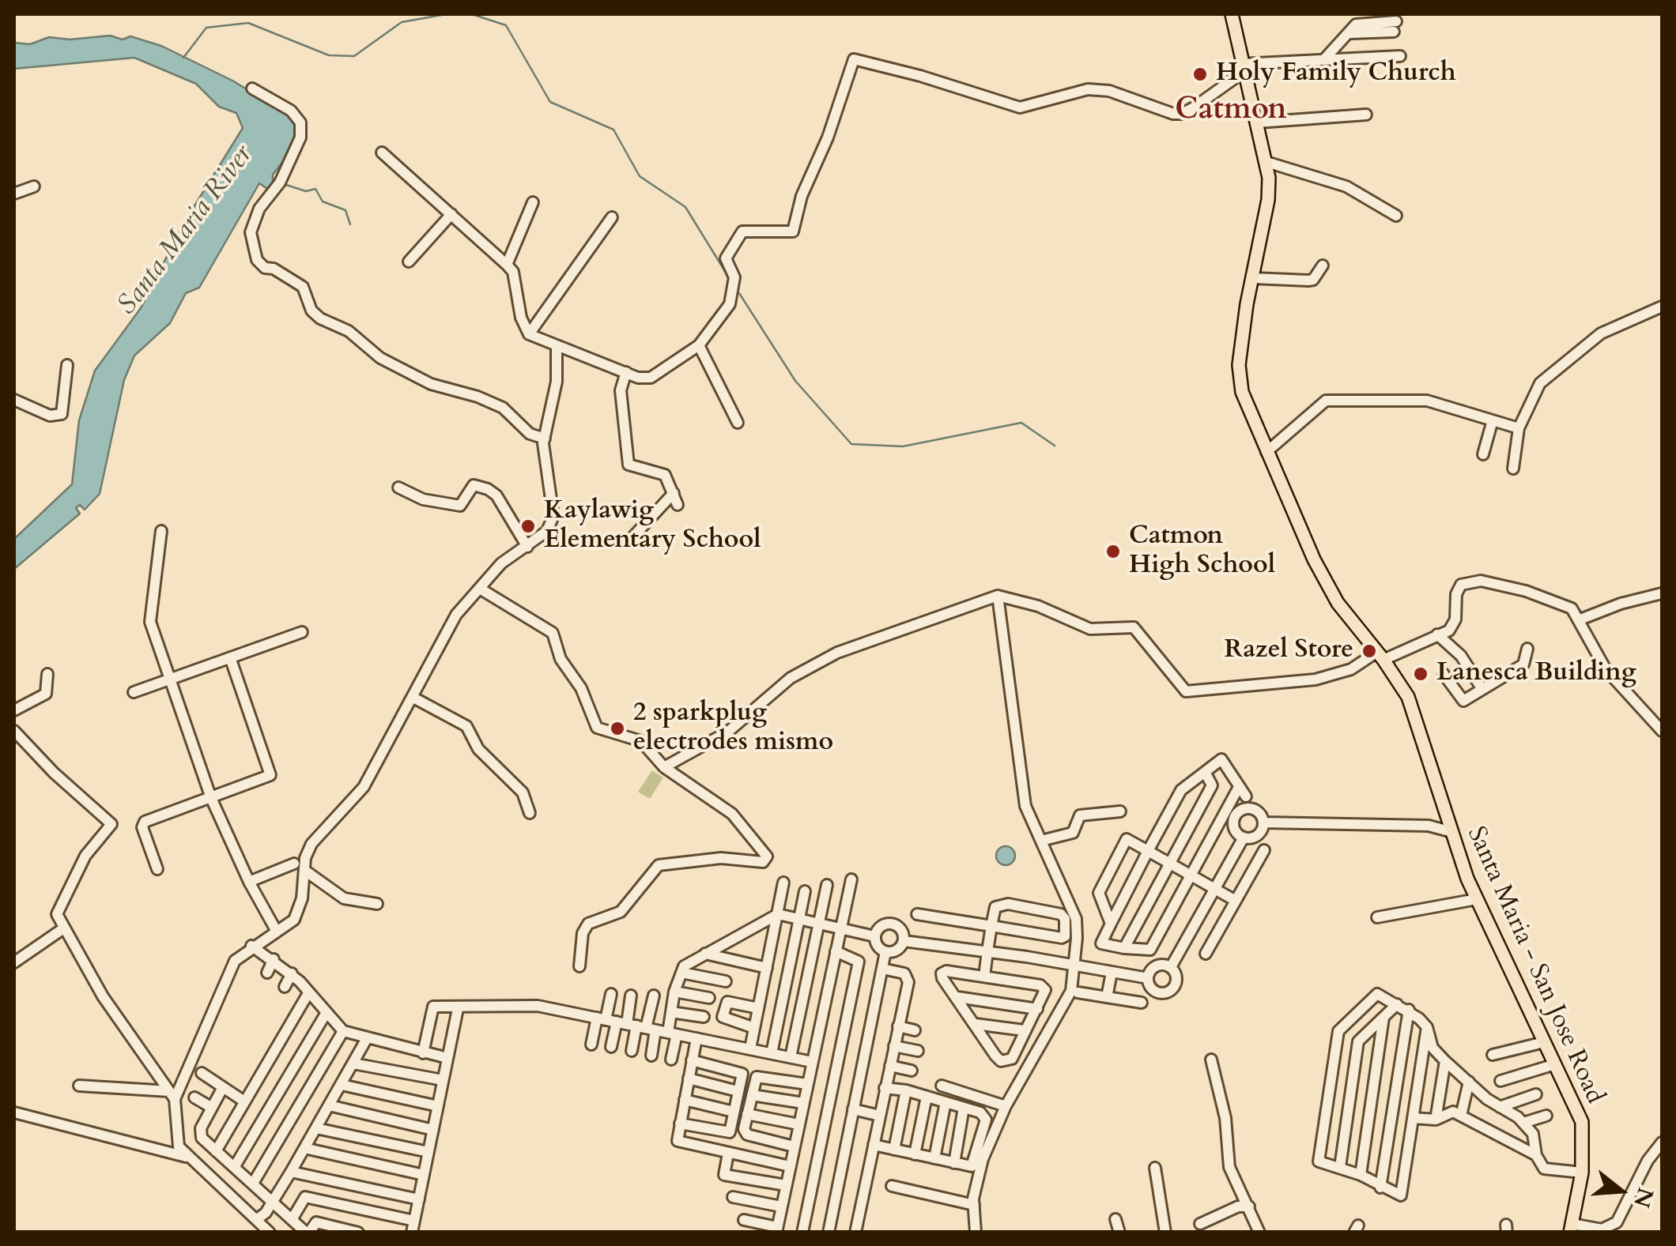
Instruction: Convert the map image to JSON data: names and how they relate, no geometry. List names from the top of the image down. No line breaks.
{"streets":{"main road":["Santa Maria - San Jose Road"]},"districts":["Catmon"],"water":["Santa Maria River"],"places":["Holy Family Church","Kaylawig Elementary School","Catmon High School","Razel Store","Lanesca Building","2 sparkplug electrodes mismo"],"north":"right"}
